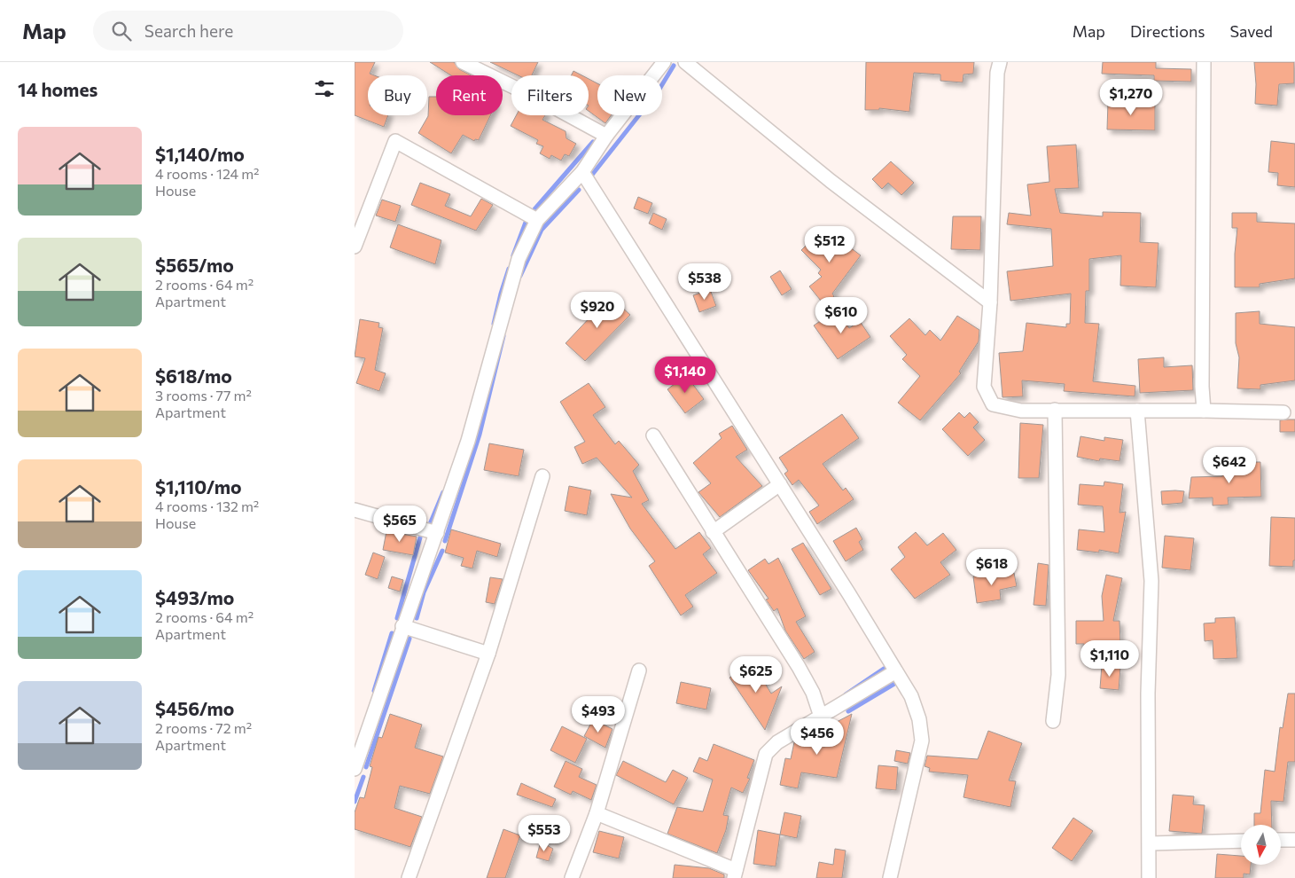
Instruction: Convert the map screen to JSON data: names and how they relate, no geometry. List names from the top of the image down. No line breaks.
{"north":"bottom","page":{"header":"Map","search":"Search here","nav":["Map","Directions","Saved"],"heading":"14 homes","chip":["Buy","Rent","Filters","New"],"price":["$1,270","$512","$538","$920","$610","$1,140","$642","$565","$618","$1,110","$625","$493","$456","$553"],"list":[{"name":"$1,140/mo","note":"4 rooms · 124 m² · House"},{"name":"$565/mo","note":"2 rooms · 64 m² · Apartment"},{"name":"$618/mo","note":"3 rooms · 77 m² · Apartment"},{"name":"$1,110/mo","note":"4 rooms · 132 m² · House"},{"name":"$493/mo","note":"2 rooms · 64 m² · Apartment"},{"name":"$456/mo","note":"2 rooms · 72 m² · Apartment"}]}}
